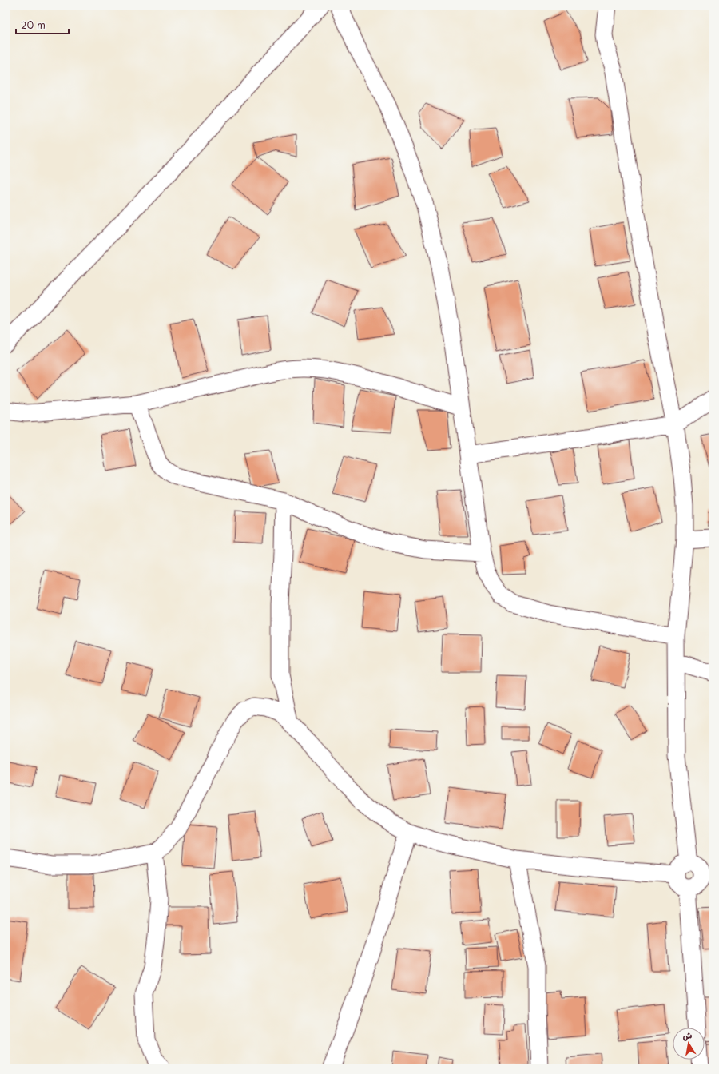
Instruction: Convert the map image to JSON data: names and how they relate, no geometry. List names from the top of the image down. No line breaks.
{"scale_bar":"20 m","north":"top"}
